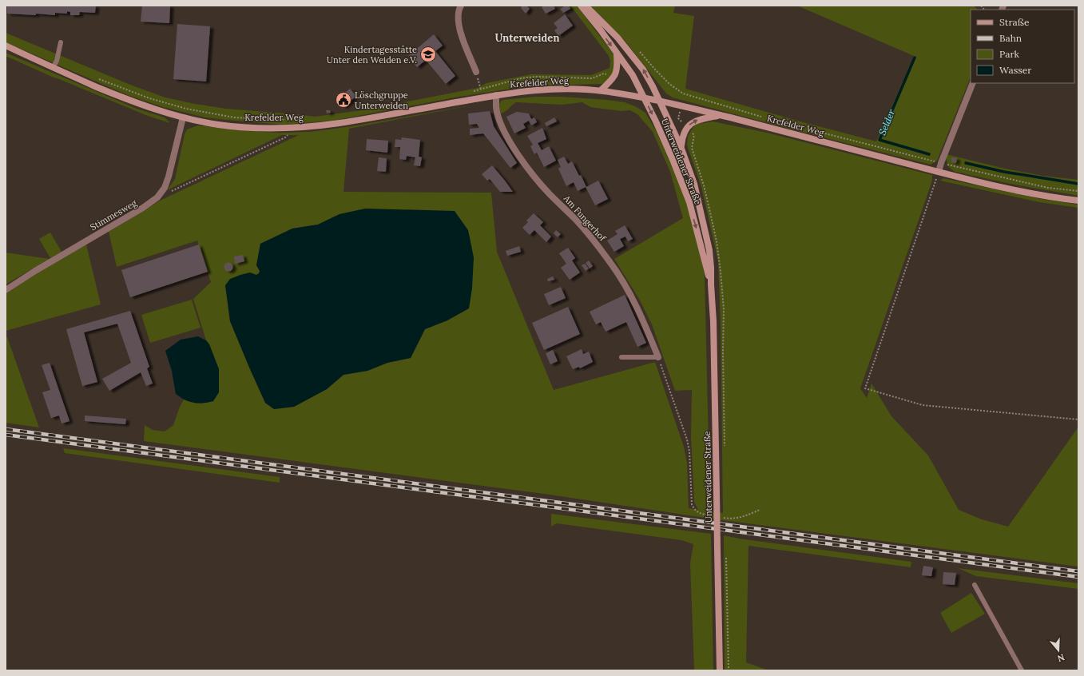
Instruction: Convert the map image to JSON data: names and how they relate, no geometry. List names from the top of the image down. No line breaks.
{"streets":{"street":["Krefelder Weg","Unterweidener Straße","Stimmesweg","Am Fungerhof"]},"crossings":[["Krefelder Weg","Unterweidener Straße"],["Krefelder Weg","Stimmesweg"],["Krefelder Weg","Am Fungerhof"]],"districts":["Unterweiden"],"water":["Selder"],"places":{"school or university":["Kindertagesstätte Unter den Weiden e.V."],"public building":["Löschgruppe Unterweiden"]},"legend":["Straße","Bahn","Park","Wasser"],"north":"bottom"}
